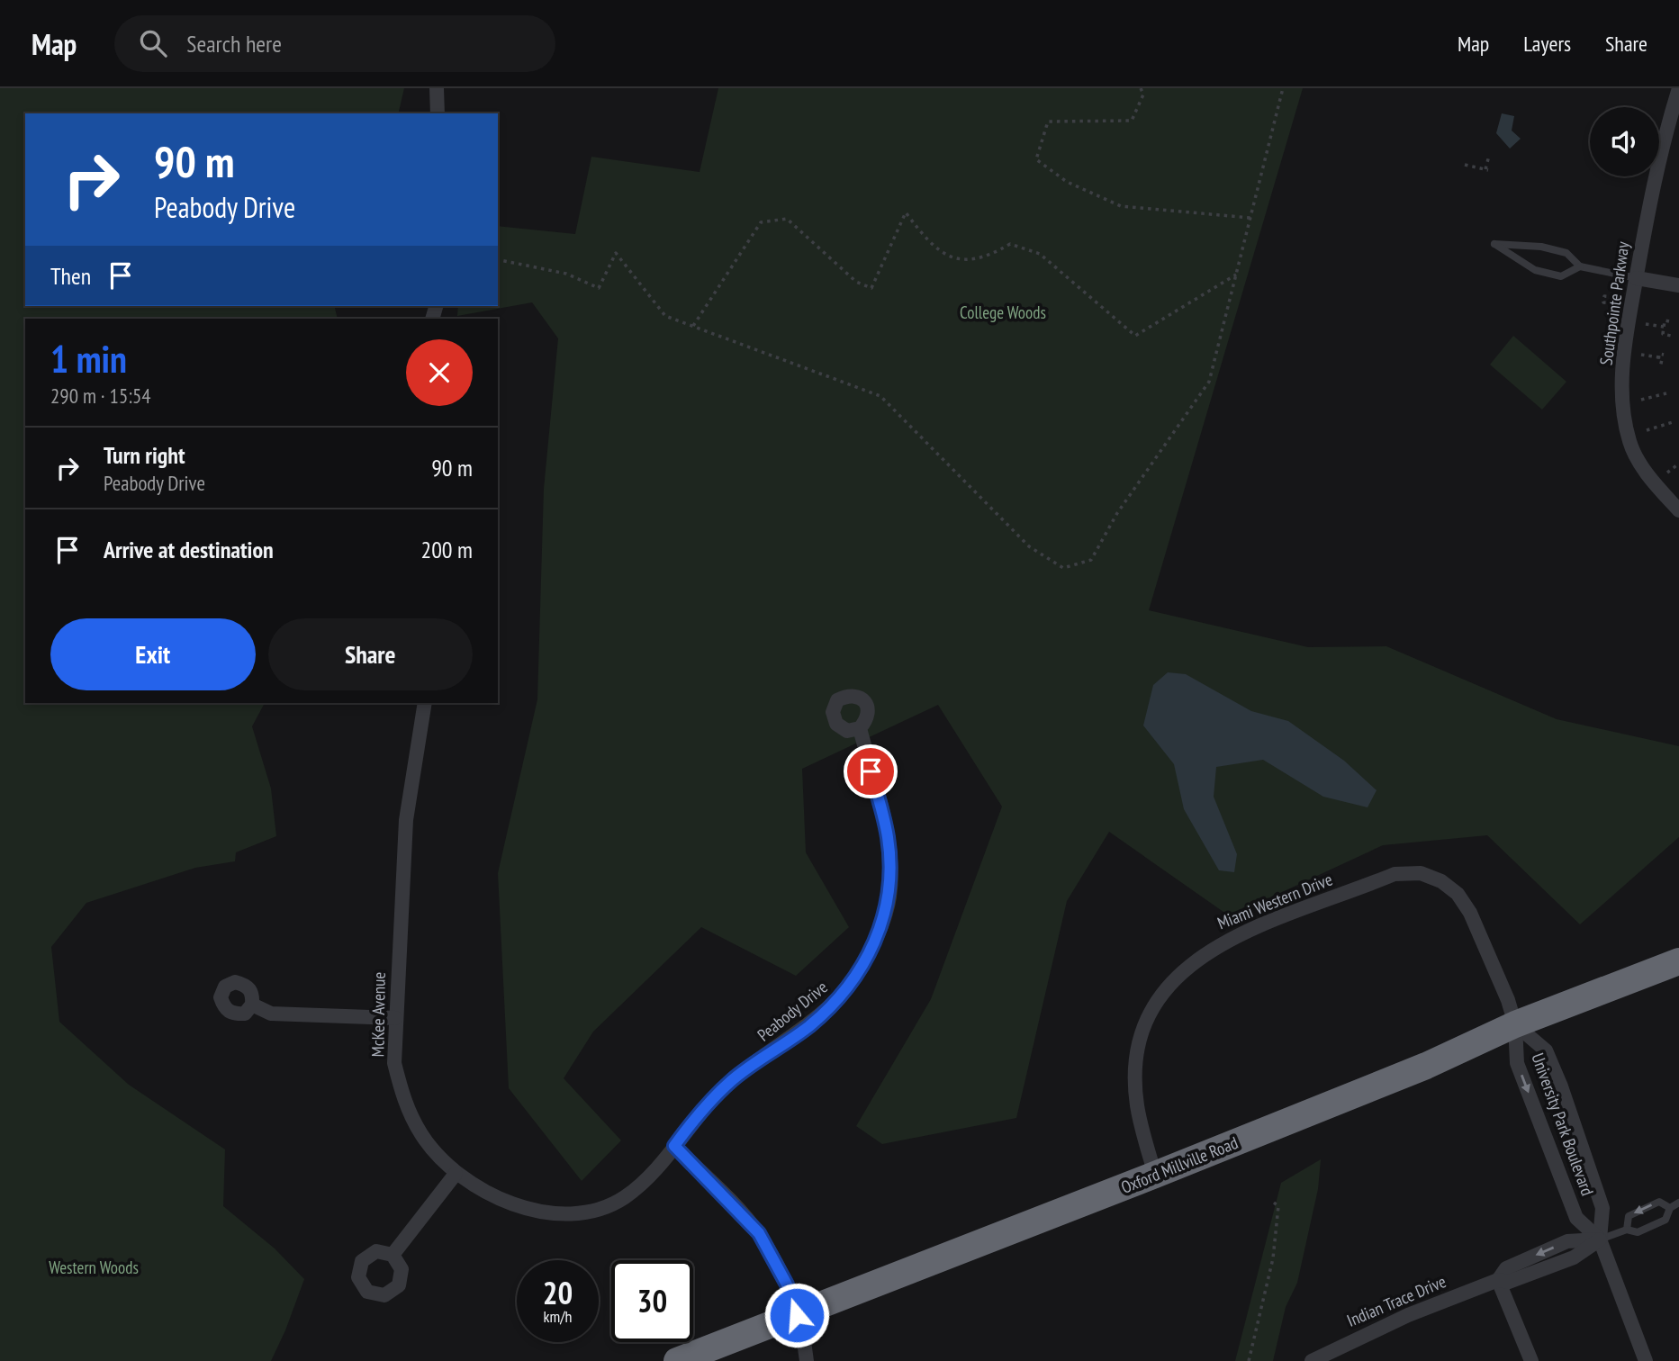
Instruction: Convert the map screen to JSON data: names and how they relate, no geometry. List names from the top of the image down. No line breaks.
{"streets":{"highway":["Oxford Millville Road"],"street":["Southpointe Parkway","Miami Western Drive","Peabody Drive","McKee Avenue","University Park Boulevard","Indian Trace Drive"]},"crossings":[["Miami Western Drive","University Park Boulevard"],["Miami Western Drive","Oxford Millville Road"],["Peabody Drive","McKee Avenue"],["University Park Boulevard","Oxford Millville Road"],["University Park Boulevard","Indian Trace Drive"]],"parks":["College Woods","Western Woods"],"page":{"header":"Map","search":"Search here","nav":["Map","Layers","Share"],"turn":["90 m","Peabody Drive"],"then":"Then","heading":["1 min","290 m · 15:54"],"list":[{"name":"Turn right","note":"Peabody Drive","value":"90 m"},{"name":"Arrive at destination","value":"200 m"}],"buttons":["Exit","Share"],"speed":"20 km/h","limit":"30"}}
